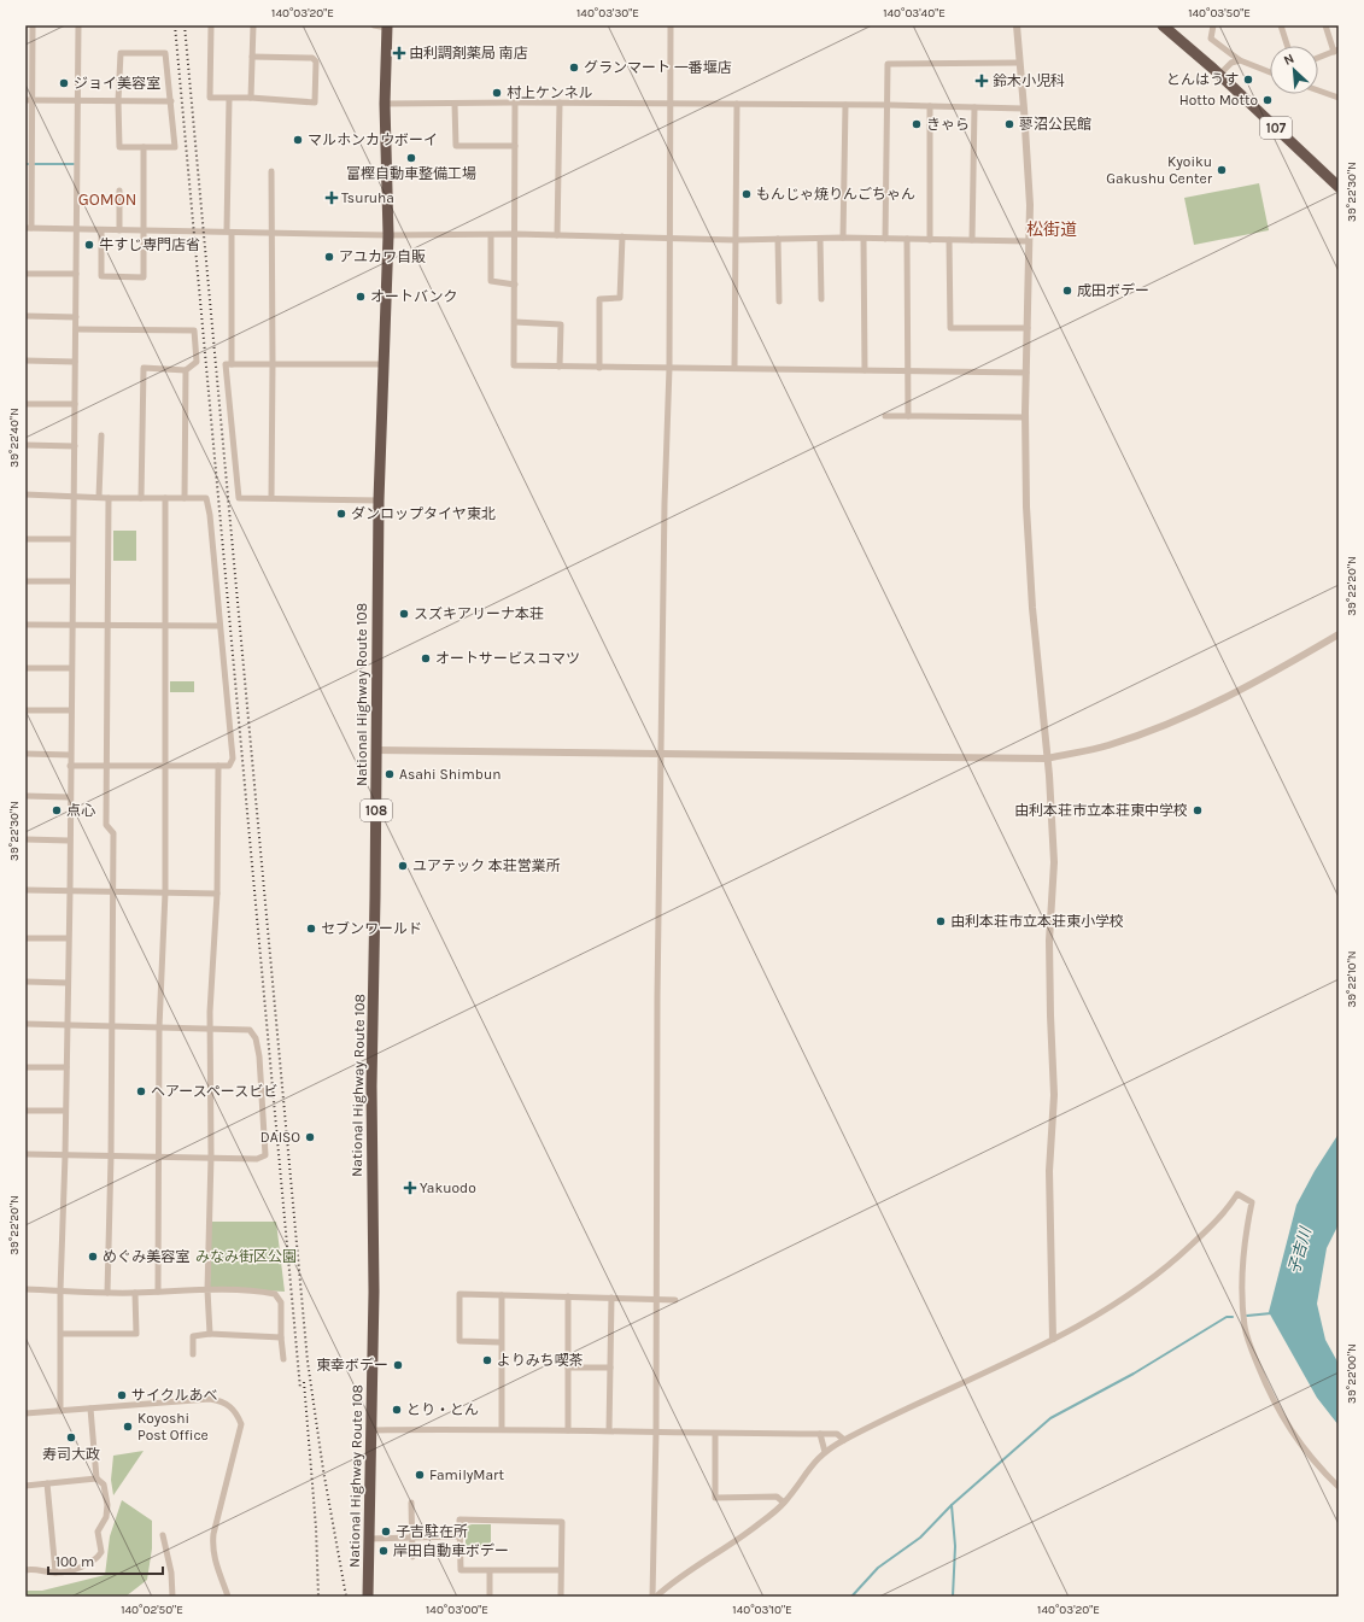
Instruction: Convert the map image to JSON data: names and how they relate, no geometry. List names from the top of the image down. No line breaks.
{"streets":{"highway":["107","National Highway Route 108","108"]},"districts":["GOMON","松街道"],"water":["子吉川"],"parks":["みなみ街区公園"],"places":{"health":["由利調剤薬局 南店","鈴木小児科","Tsuruha","Yakuodo"],"other":["グランマート 一番堰店","とんはうす","ジョイ美容室","村上ケンネル","Hotto Motto","きゃら","蓼沼公民館","マルホンカウボーイ","富樫自動車整備工場","Kyoiku Gakushu Center","もんじゃ焼りんごちゃん","牛すじ専門店省","アユカワ自販","成田ボデー","オートバンク","ダンロップタイヤ東北","スズキアリーナ本荘","オートサービスコマツ","Asahi Shimbun","点心","由利本荘市立本荘東中学校","ユアテック 本荘営業所","由利本荘市立本荘東小学校","セブンワールド","ヘアースペースビビ","DAISO","めぐみ美容室","よりみち喫茶","東幸ボデー","サイクルあべ","とり・とん","Koyoshi Post Office","寿司大政","FamilyMart","子吉駐在所","岸田自動車ボデー"]},"scale_bar":"100 m","north":"top left","coordinates":["140°03'20\"E","140°03'30\"E","140°03'40\"E","140°03'50\"E","39°22'30\"N","39°22'40\"N","39°22'20\"N","39°22'10\"N","39°22'00\"N","140°02'50\"E","140°03'00\"E","140°03'10\"E"]}
